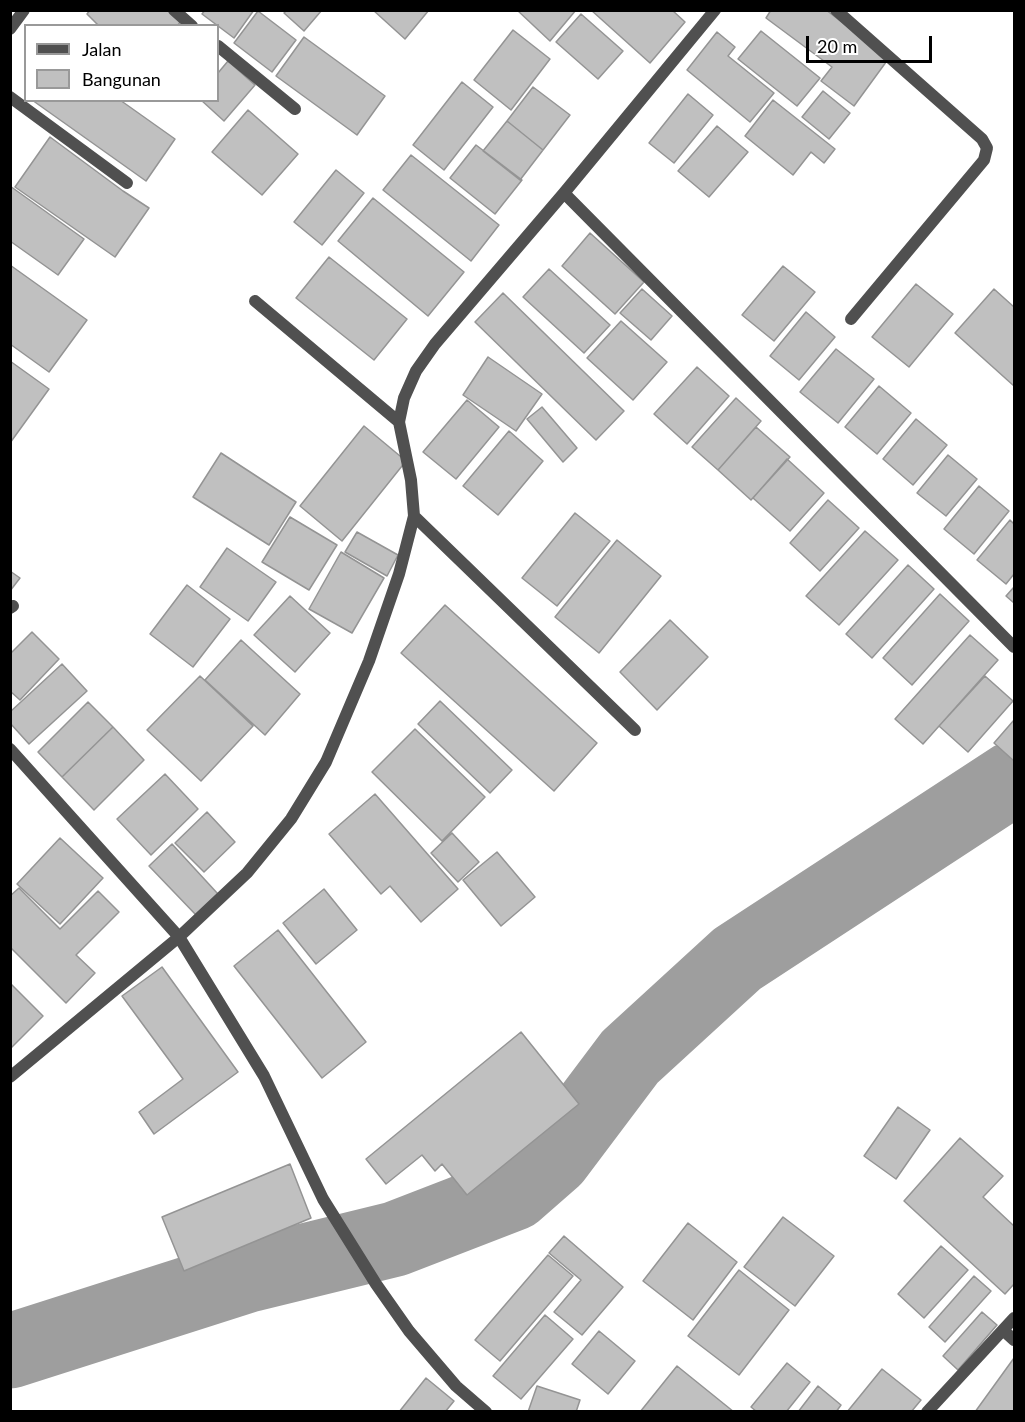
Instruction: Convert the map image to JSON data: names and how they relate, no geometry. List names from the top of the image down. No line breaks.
{"legend":["Jalan","Bangunan"],"scale_bar":"20 m"}
